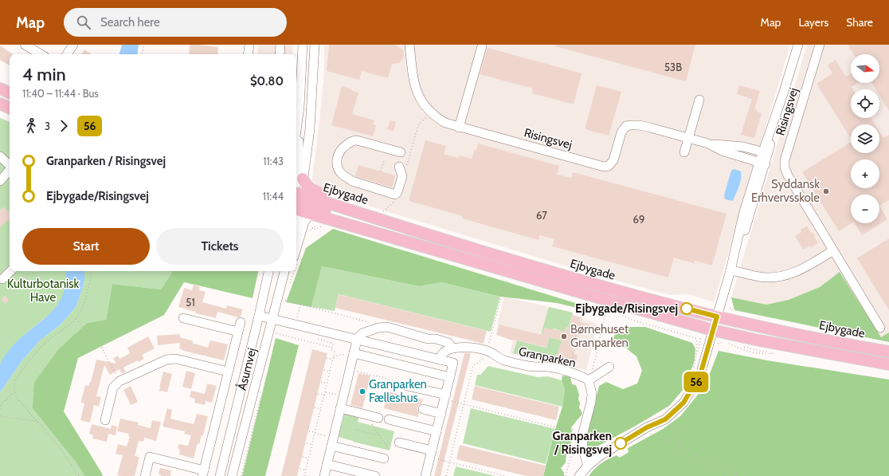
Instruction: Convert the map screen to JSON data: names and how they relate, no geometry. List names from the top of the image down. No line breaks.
{"streets":{"main road":["Ejbygade"],"street":["Risingsvej","Granparken","Åsumvej"]},"crossings":[["Risingsvej","Ejbygade"]],"parks":["Kulturbotanisk Have"],"places":["Syddansk Erhvervsskole","Ejbygade/Risingsvej","Børnehuset Granparken","Granparken Fælleshus","Granparken / Risingsvej"],"lines":["bus line 56"],"house_numbers":["53B","67","69","51"],"north":"right","page":{"header":"Map","search":"Search here","nav":["Map","Layers","Share"],"on_map":"56","map_buttons":["+","−"],"heading":["4 min","11:40 – 11:44 · Bus","$0.80"],"legs":["3","56"],"list":[{"name":"Granparken / Risingsvej","value":"11:43"},{"name":"Ejbygade/Risingsvej","value":"11:44"}],"buttons":["Start","Tickets"]}}
